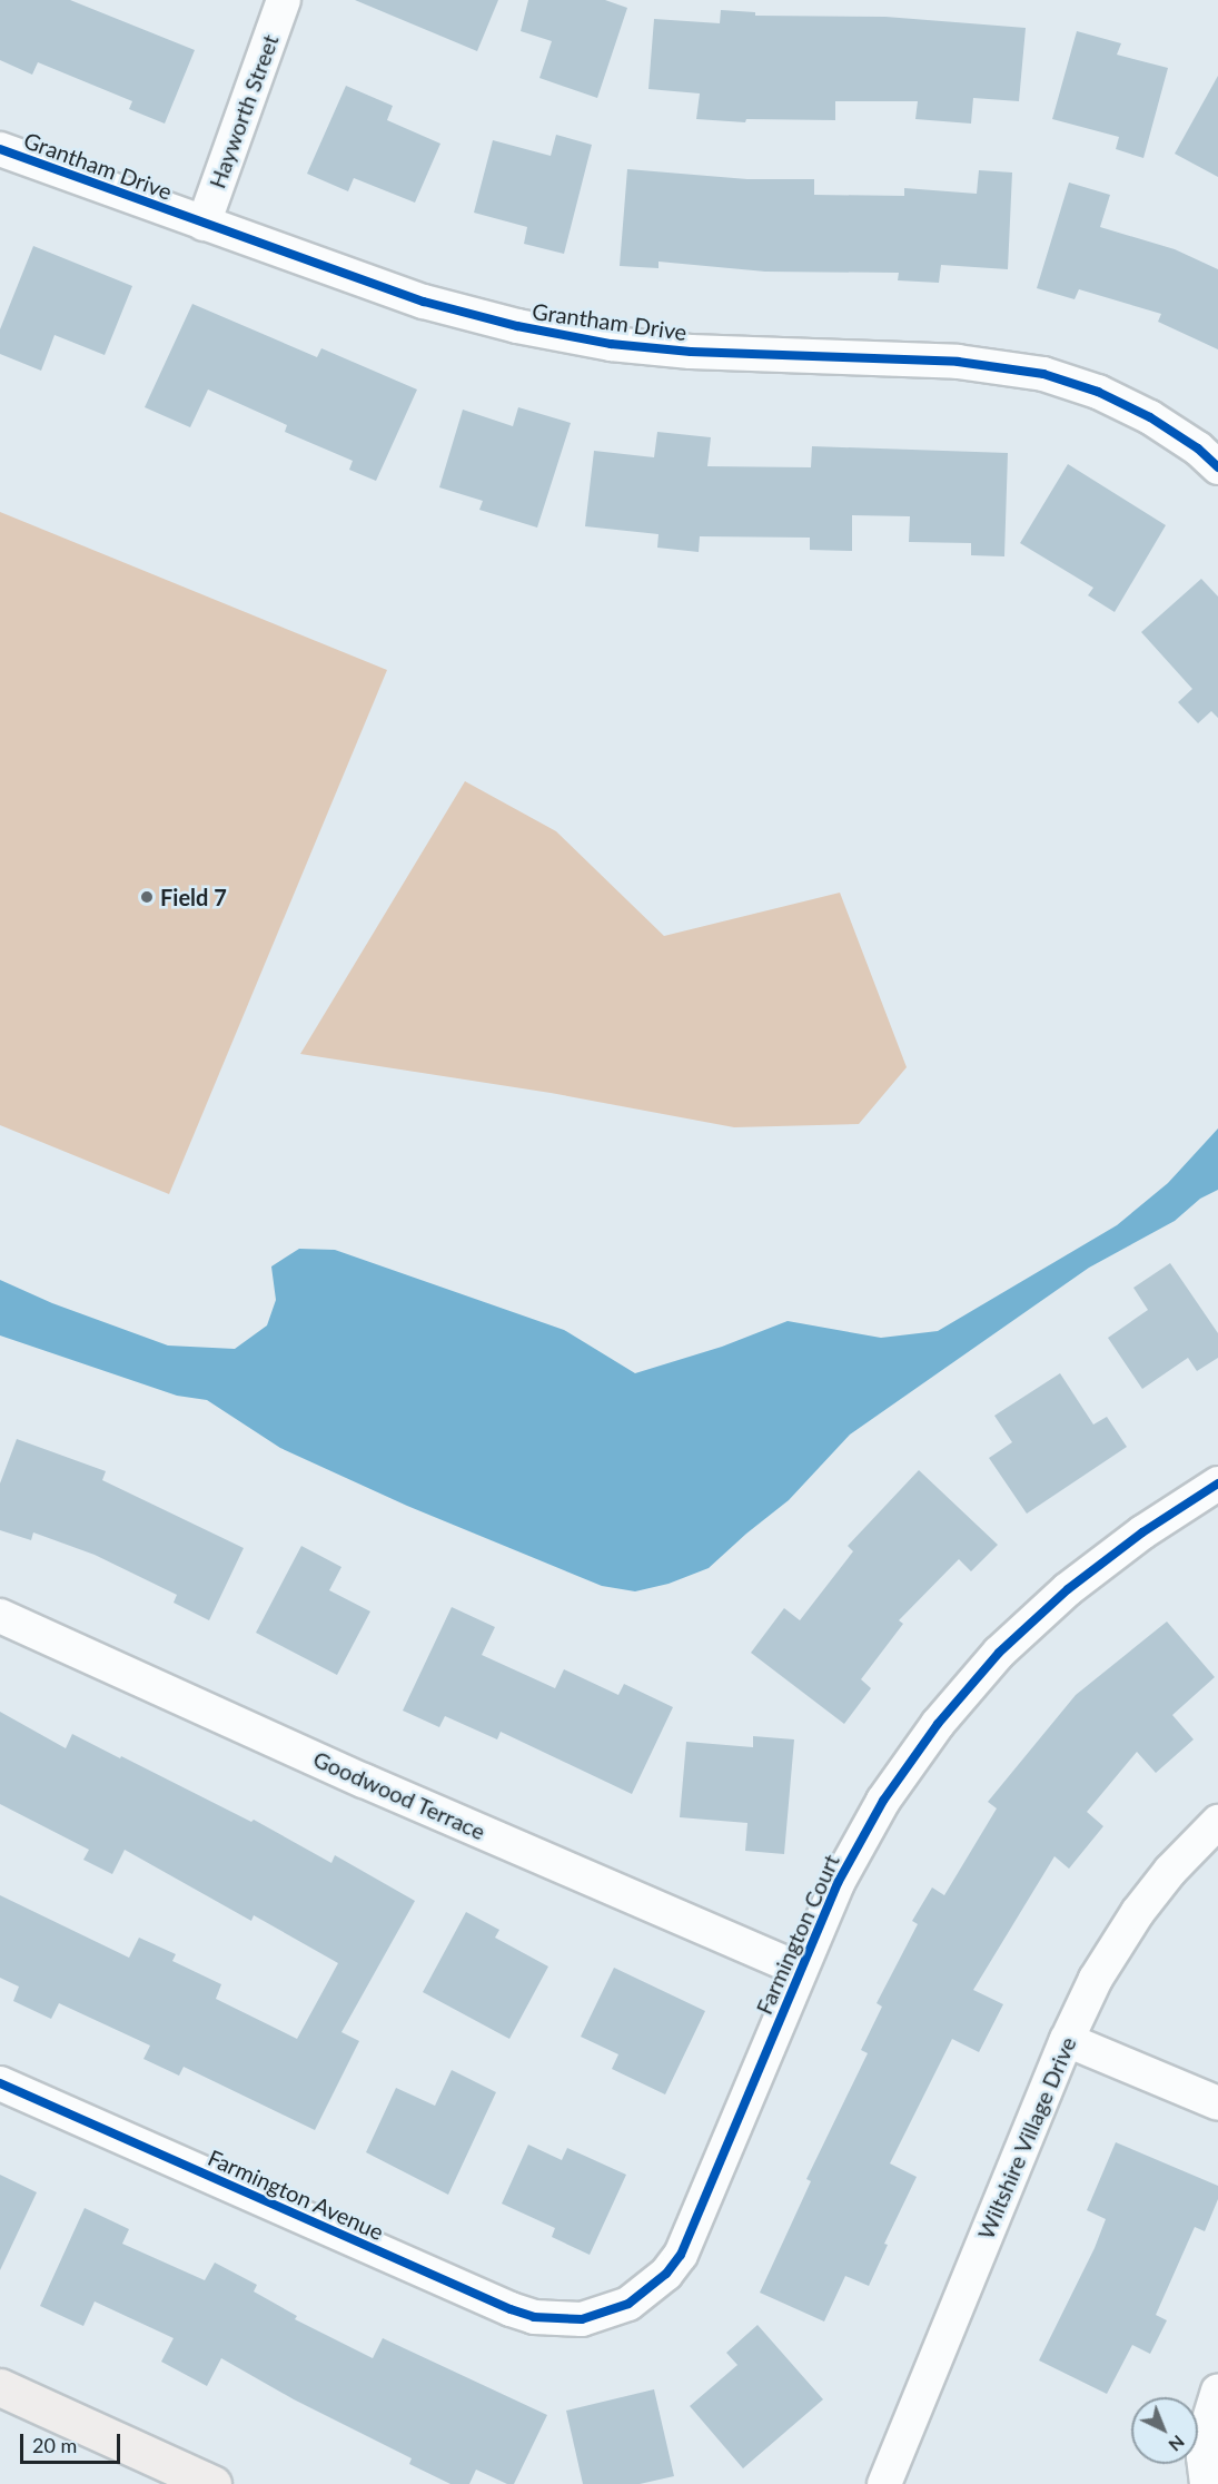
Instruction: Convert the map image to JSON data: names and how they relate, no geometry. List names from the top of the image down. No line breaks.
{"streets":{"street":["Hayworth Street","Grantham Drive","Goodwood Terrace","Farmington Court","Wiltshire Village Drive","Farmington Avenue"]},"crossings":[["Hayworth Street","Grantham Drive"],["Goodwood Terrace","Farmington Court"],["Farmington Court","Farmington Avenue"]],"places":["Field 7"],"scale_bar":"20 m","north":"bottom right"}
